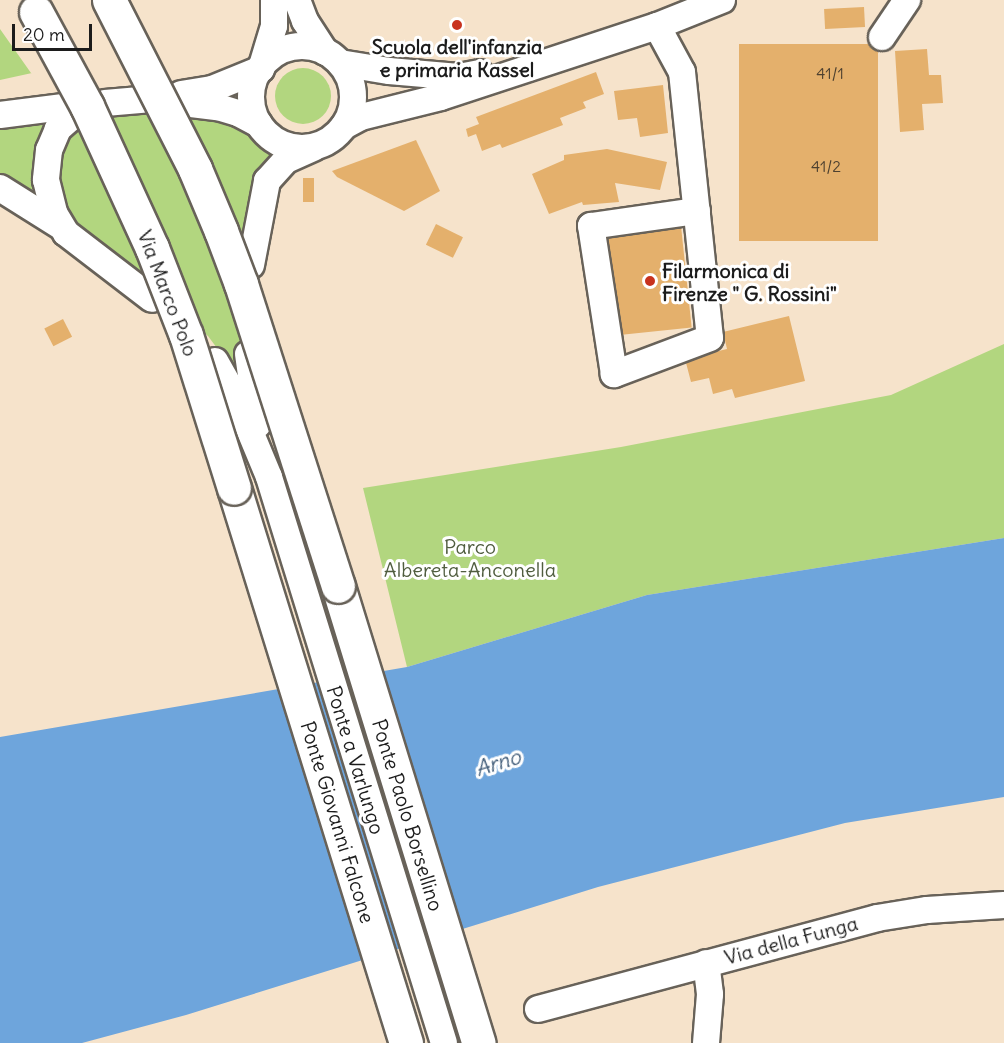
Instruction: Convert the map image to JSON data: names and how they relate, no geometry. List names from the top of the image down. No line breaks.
{"streets":{"highway":["Via Marco Polo","Ponte Paolo Borsellino","Ponte Giovanni Falcone"],"street":["Ponte a Varlungo","Via della Funga"]},"crossings":[["Via Marco Polo","Ponte Giovanni Falcone"]],"water":["Arno"],"parks":["Parco Albereta-Anconella"],"places":["Scuola dell'infanzia e primaria Kassel","Filarmonica di Firenze \" G. Rossini\""],"house_numbers":["41/1","41/2"],"scale_bar":"20 m"}
